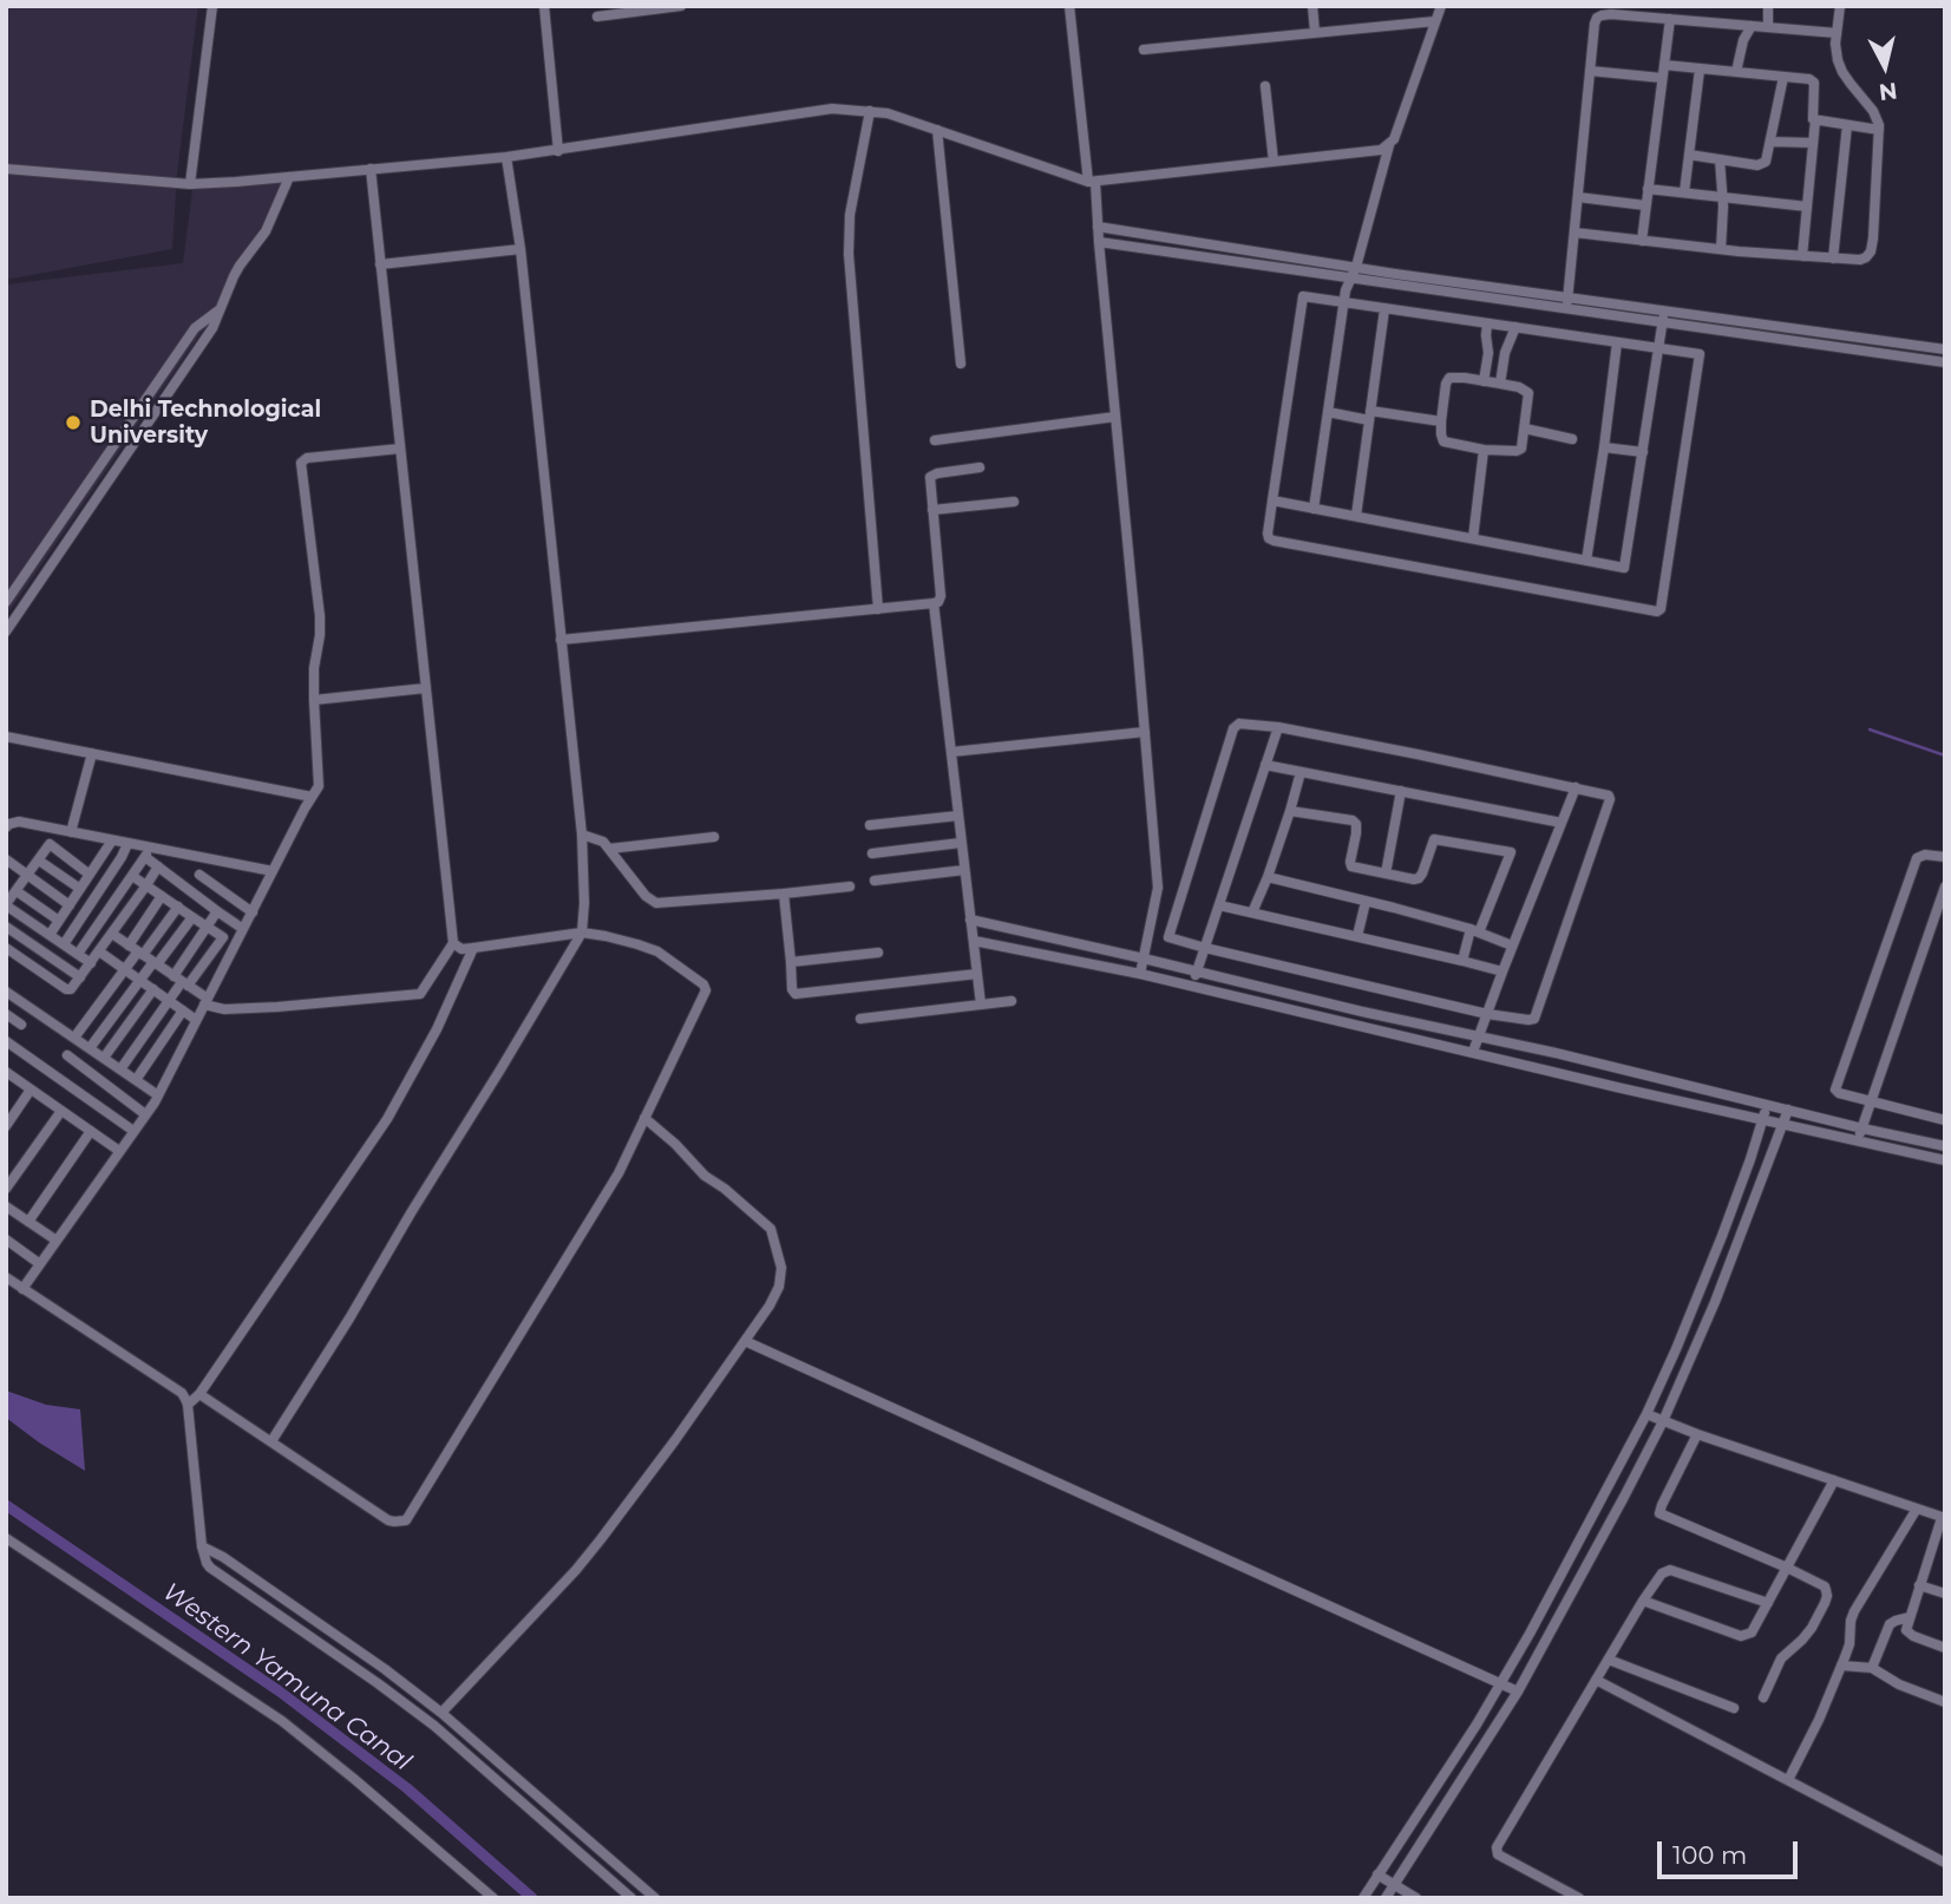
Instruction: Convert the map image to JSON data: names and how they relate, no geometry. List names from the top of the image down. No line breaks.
{"water":["Western Yamuna Canal"],"places":["Delhi Technological University"],"scale_bar":"100 m","north":"bottom"}
